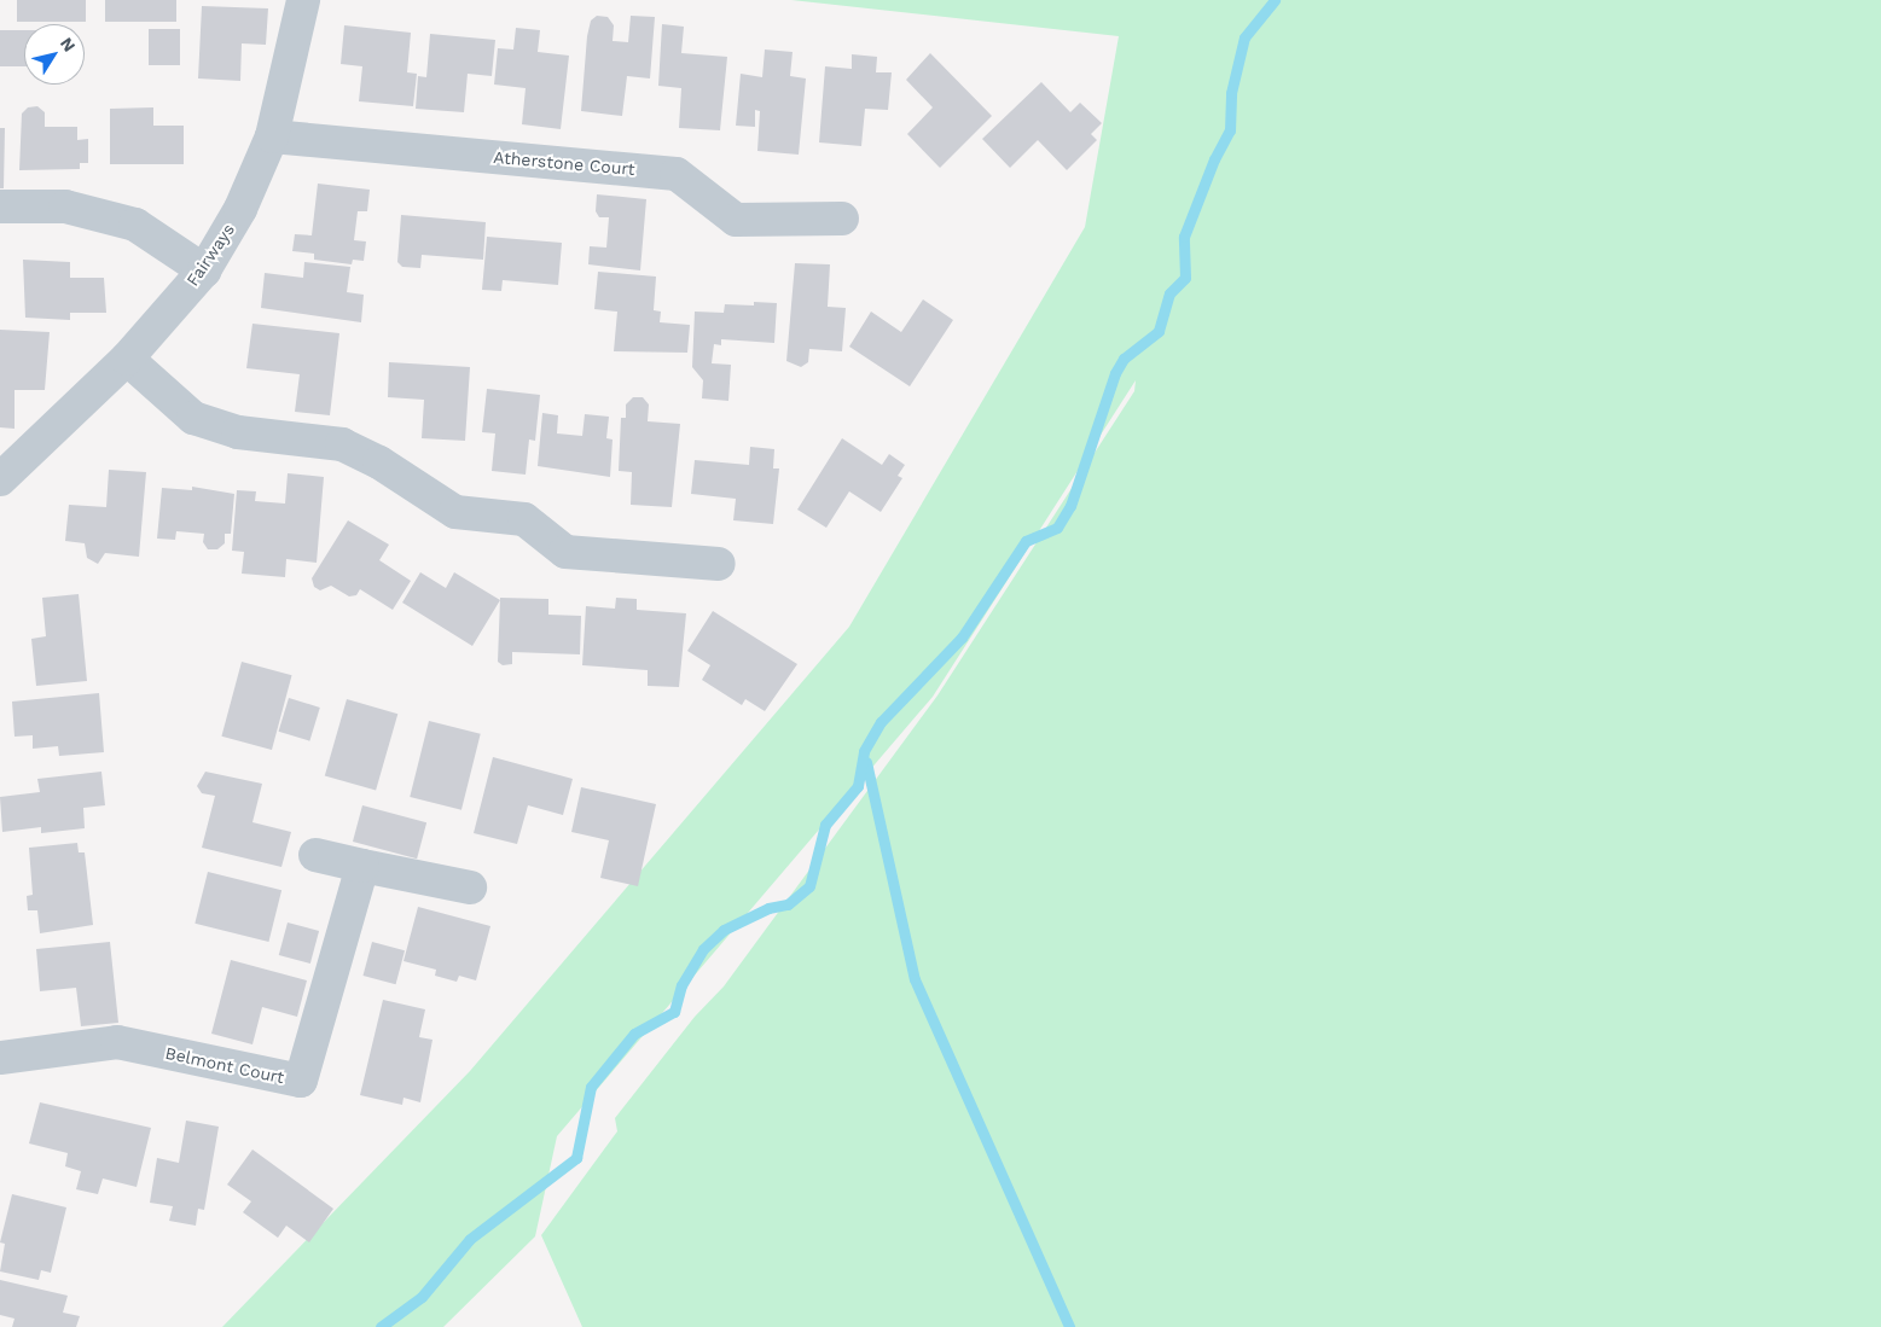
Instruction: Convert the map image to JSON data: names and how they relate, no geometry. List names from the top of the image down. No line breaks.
{"streets":{"street":["Atherstone Court","Fairways","Belmont Court"]},"crossings":[["Atherstone Court","Fairways"]],"north":"top right"}
